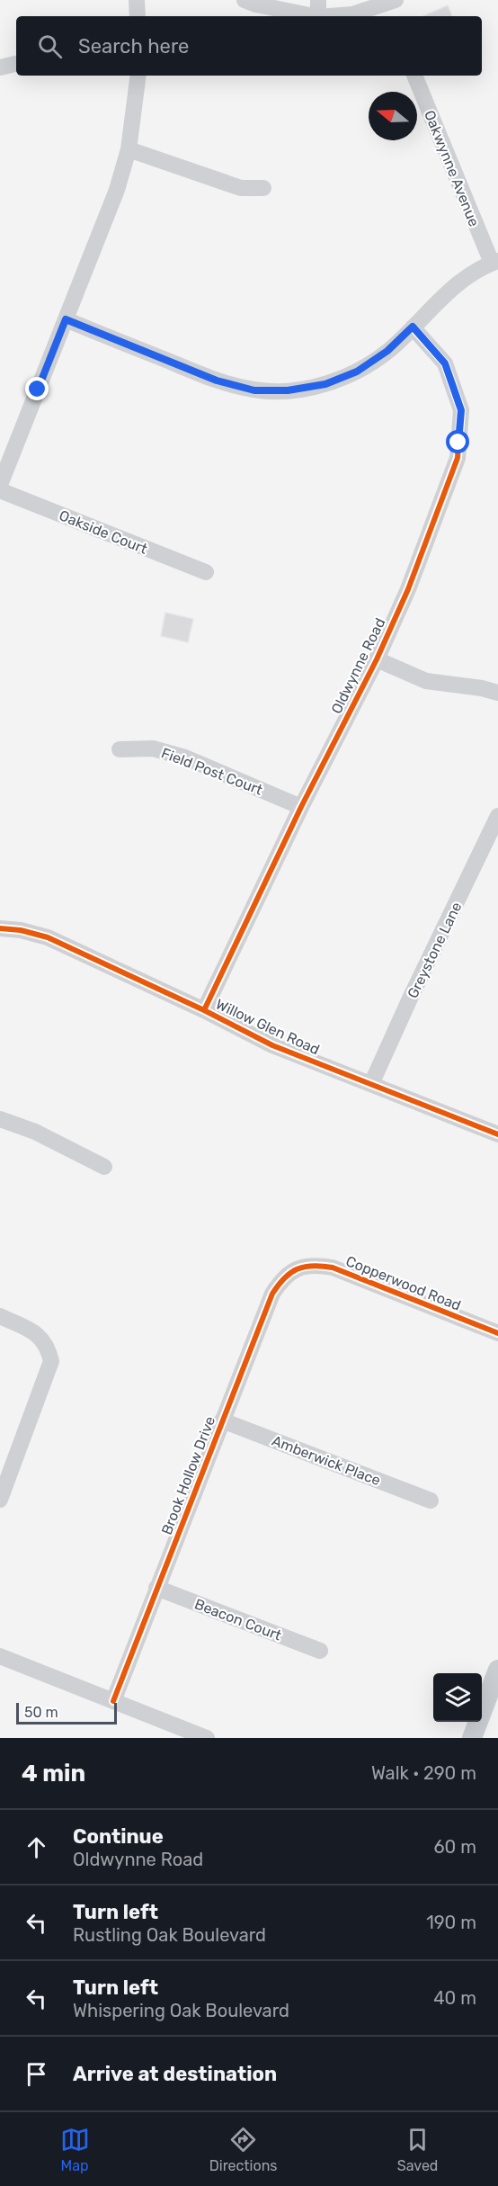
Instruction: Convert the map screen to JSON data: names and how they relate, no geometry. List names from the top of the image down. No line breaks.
{"streets":{"street":["Oakwynne Avenue","Oakside Court","Oldwynne Road","Field Post Court","Greystone Lane","Willow Glen Road","Copperwood Road","Amberwick Place","Brook Hollow Drive","Beacon Court"]},"crossings":[["Oldwynne Road","Field Post Court"],["Oldwynne Road","Willow Glen Road"],["Greystone Lane","Willow Glen Road"],["Copperwood Road","Brook Hollow Drive"],["Amberwick Place","Brook Hollow Drive"],["Brook Hollow Drive","Beacon Court"]],"scale_bar":"50 m","north":"left","page":{"search":"Search here","scale":"50 m","heading":["4 min","Walk · 290 m"],"list":[["Continue","Oldwynne Road","60 m"],["Turn left","Rustling Oak Boulevard","190 m"],["Turn left","Whispering Oak Boulevard","40 m"],"Arrive at destination"],"nav":["Map","Directions","Saved"]}}
